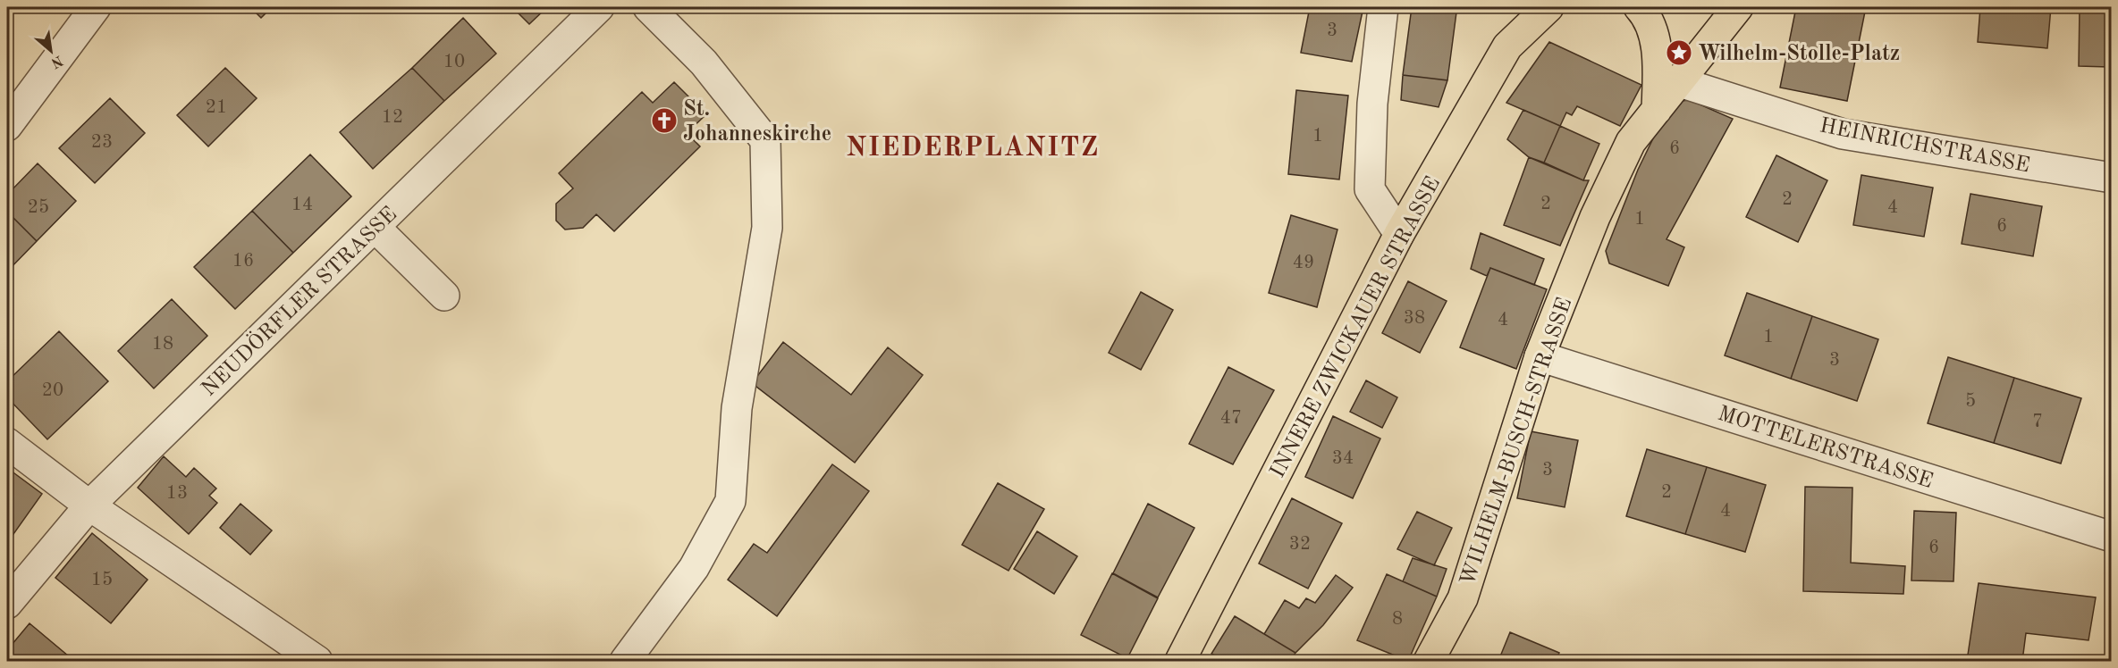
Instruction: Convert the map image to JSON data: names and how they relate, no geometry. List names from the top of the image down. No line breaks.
{"streets":{"main road":["INNERE ZWICKAUER STRASSE","WILHELM-BUSCH-STRASSE"],"street":["HEINRICHSTRASSE","NEUDÖRFLER STRASSE","MOTTELERSTRASSE"]},"crossings":[["HEINRICHSTRASSE","WILHELM-BUSCH-STRASSE"],["WILHELM-BUSCH-STRASSE","MOTTELERSTRASSE"]],"districts":["NIEDERPLANITZ"],"places":{"place":["Wilhelm-Stolle-Platz"],"church":["St. Johanneskirche"]},"house_numbers":["3","10","21","12","1","23","6","2","2","14","25","4","1","6","16","49","38","4","1","18","3","20","5","47","7","34","3","2","13","4","32","6","15","8"],"north":"bottom right"}
